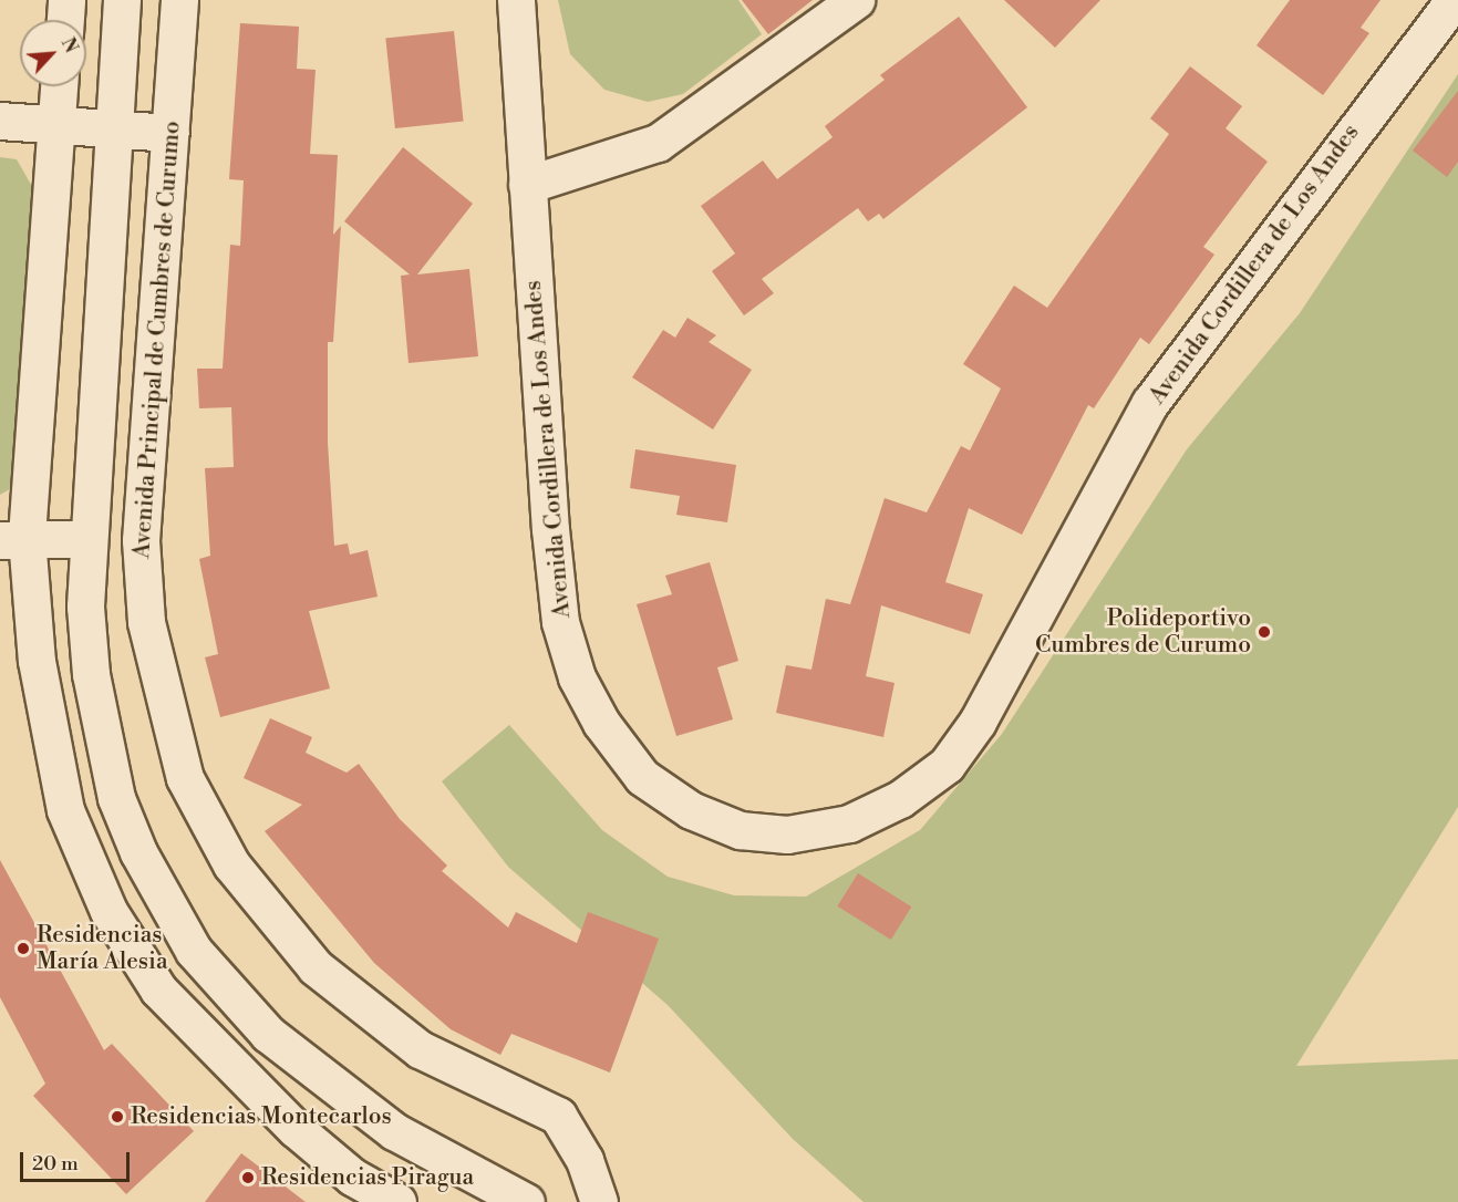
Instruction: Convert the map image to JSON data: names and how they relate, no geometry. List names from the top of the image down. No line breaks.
{"streets":{"street":["Avenida Cordillera de Los Andes","Avenida Principal de Cumbres de Curumo"]},"places":["Polideportivo Cumbres de Curumo","Residencias María Alesia","Residencias Montecarlos","Residencias Piragua"],"scale_bar":"20 m","north":"top right"}
